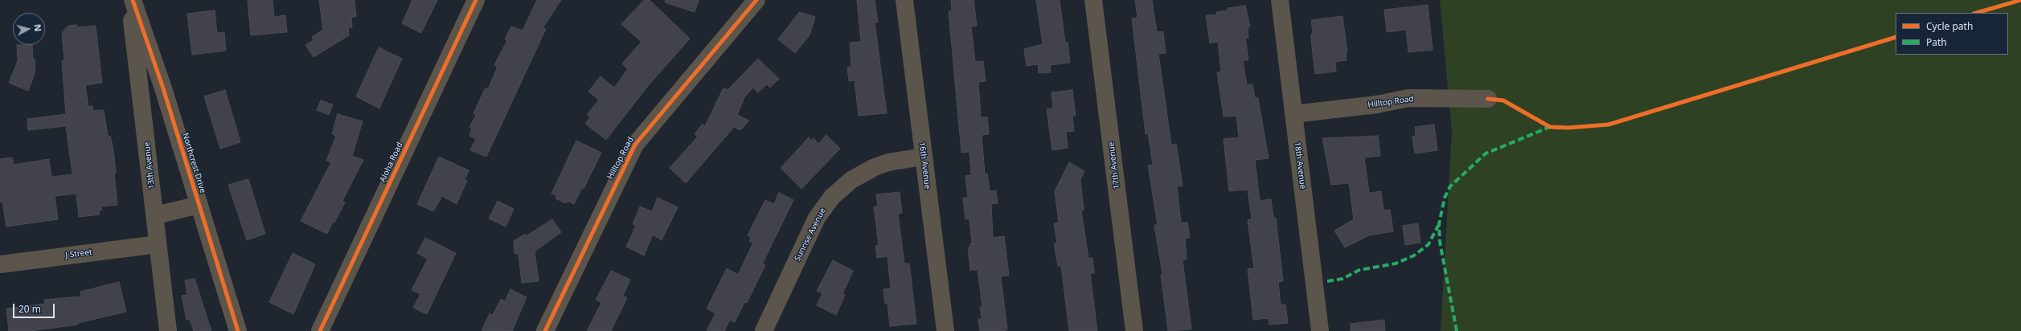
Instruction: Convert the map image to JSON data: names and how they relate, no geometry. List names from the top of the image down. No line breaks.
{"streets":{"street":["Hilltop Road","Aloha Road","Northcrest Drive","13th Avenue","16th Avenue","17th Avenue","18th Avenue","Sunrise Avenue","J Street"]},"crossings":[["Hilltop Road","18th Avenue"],["13th Avenue","J Street"],["16th Avenue","Sunrise Avenue"]],"legend":["Cycle path","Path"],"scale_bar":"20 m","north":"right"}
